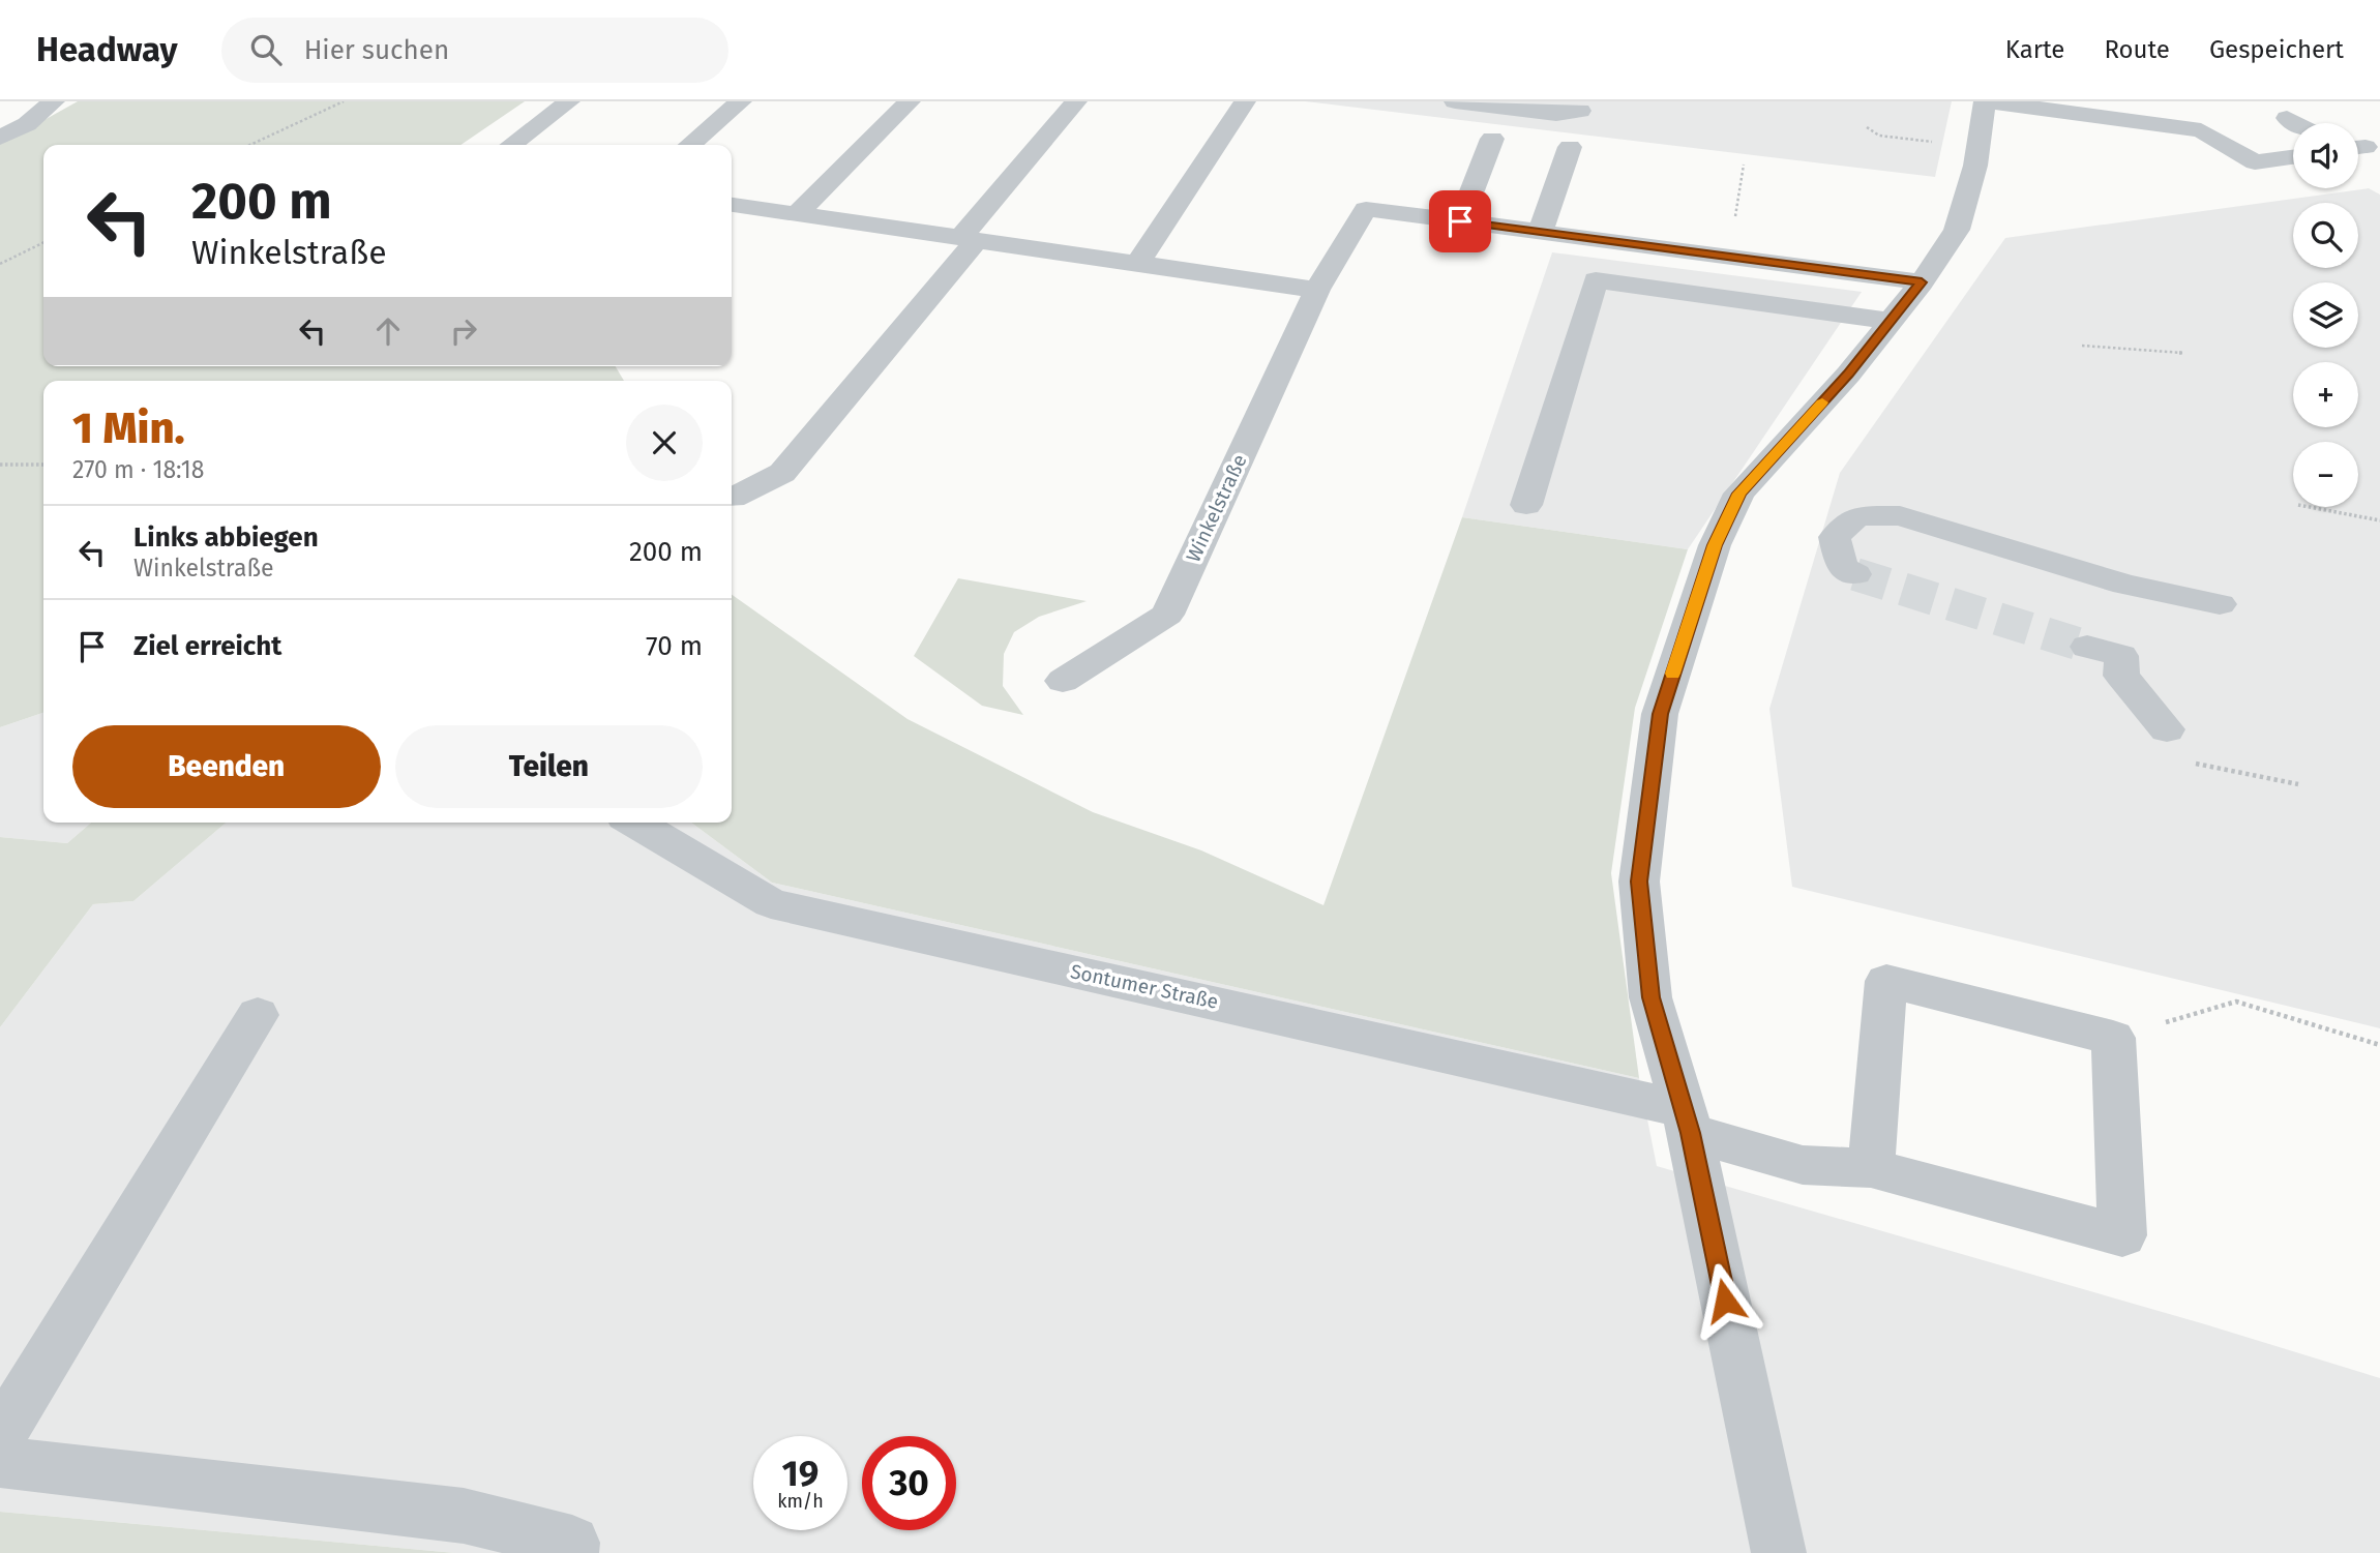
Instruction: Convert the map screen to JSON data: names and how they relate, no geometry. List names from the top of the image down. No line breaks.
{"streets":{"street":["Winkelstraße","Sontumer Straße"]},"page":{"header":"Headway","search":"Hier suchen","nav":["Karte","Route","Gespeichert"],"map_buttons":["+","−"],"turn":["200 m","Winkelstraße"],"heading":["1 Min.","270 m · 18:18"],"list":[{"name":"Links abbiegen","note":"Winkelstraße","value":"200 m"},{"name":"Ziel erreicht","value":"70 m"}],"buttons":["Beenden","Teilen"],"speed":"19 km/h","limit":"30"}}
